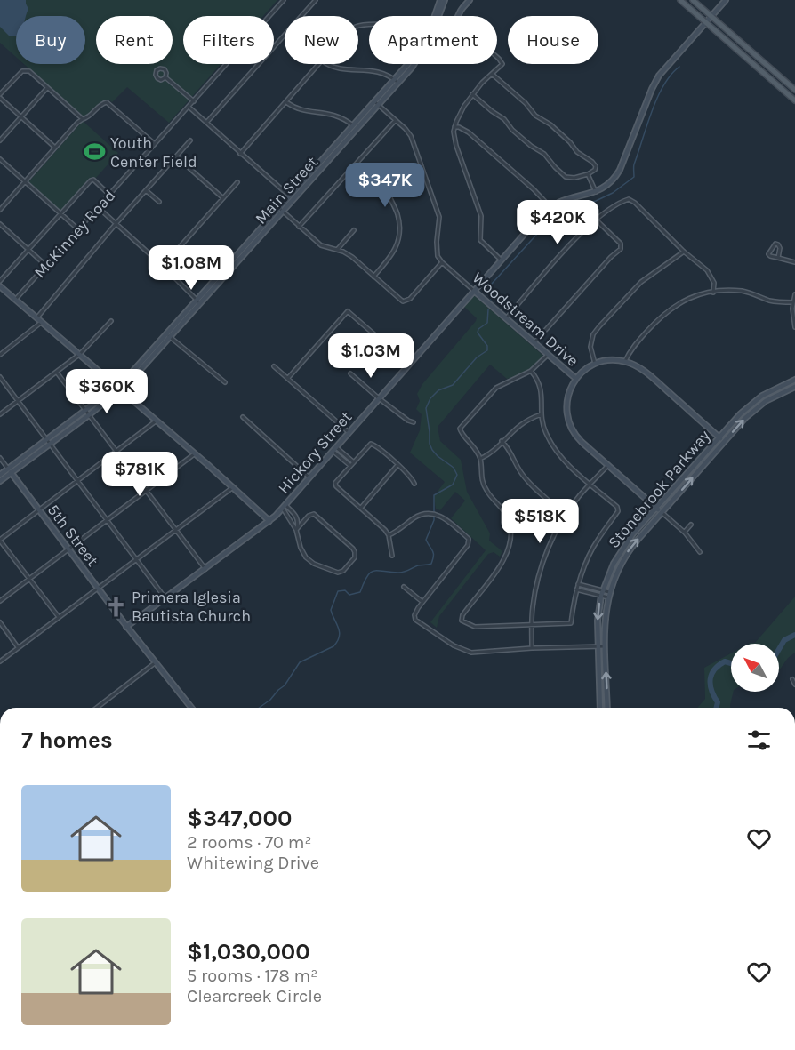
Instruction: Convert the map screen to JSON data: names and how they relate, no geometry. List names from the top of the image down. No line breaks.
{"streets":{"main road":["Main Street","Woodstream Drive","Hickory Street","Stonebrook Parkway","5th Street"],"street":["McKinney Road"]},"crossings":[["Main Street","5th Street"],["Woodstream Drive","Hickory Street"],["Woodstream Drive","Stonebrook Parkway"],["Hickory Street","5th Street"]],"places":{"sports":["Youth Center Field"],"church":["Primera Iglesia Bautista Church"]},"north":"top left","page":{"chip":["Buy","Rent","Filters","New","Apartment","House"],"price":["$347K","$420K","$1.08M","$1.03M","$360K","$781K","$518K"],"heading":"7 homes","list":[{"name":"$347,000","note":"2 rooms · 70 m² · Whitewing Drive"},{"name":"$1,030,000","note":"5 rooms · 178 m² · Clearcreek Circle"}]}}
